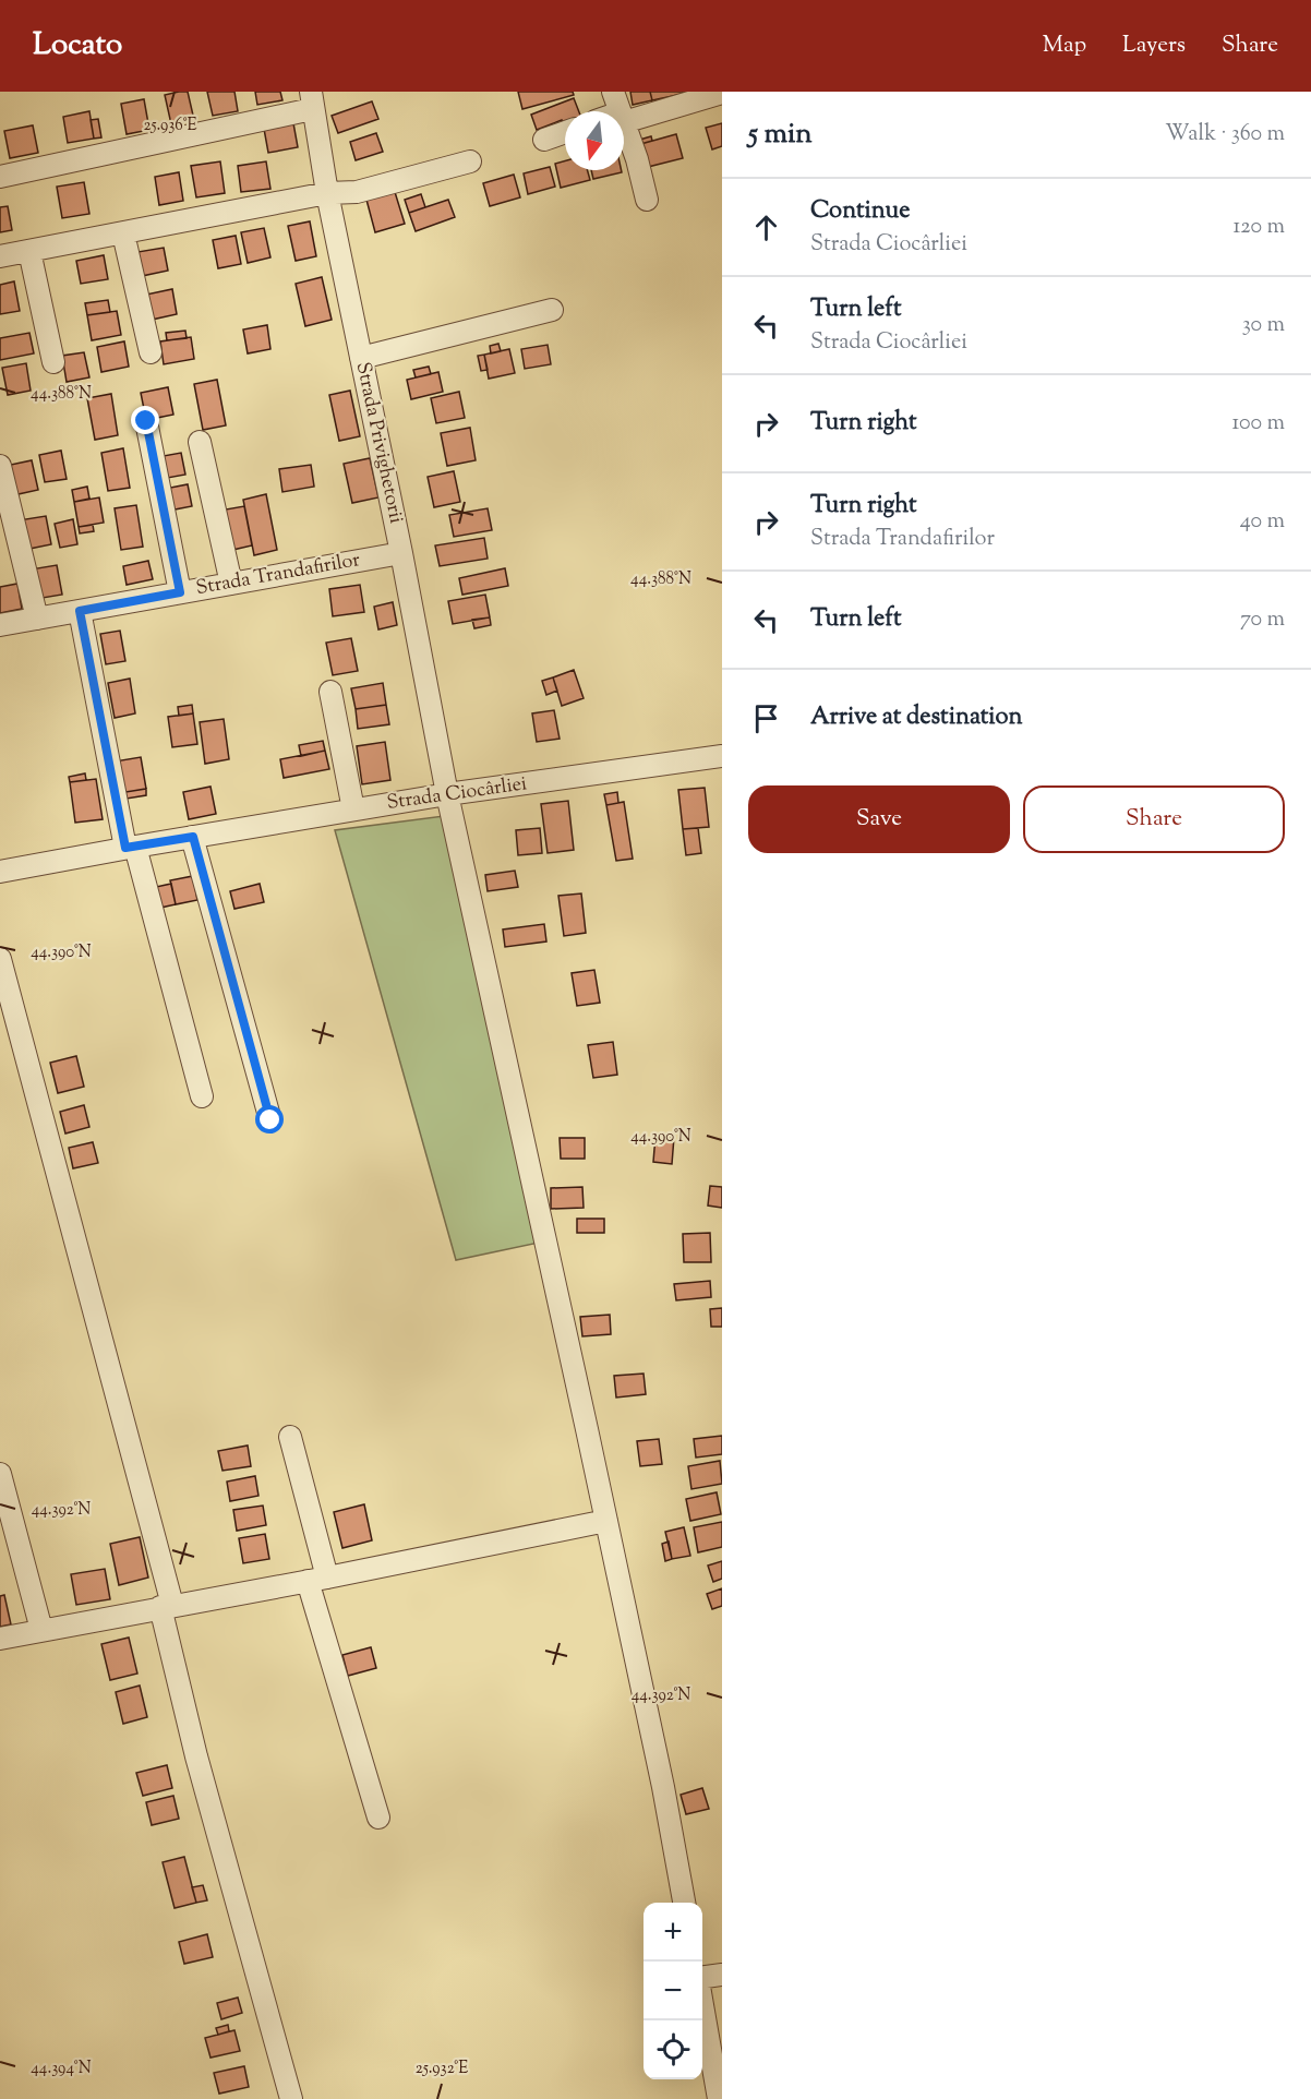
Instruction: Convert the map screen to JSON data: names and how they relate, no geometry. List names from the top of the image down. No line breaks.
{"streets":{"street":["Strada Privighetorii","Strada Trandafirilor","Strada Ciocârliei"]},"crossings":[["Strada Privighetorii","Strada Trandafirilor"],["Strada Privighetorii","Strada Ciocârliei"]],"north":"bottom","page":{"header":"Locato","nav":["Map","Layers","Share"],"heading":["5 min","Walk · 360 m"],"list":[["Continue","Strada Ciocârliei","120 m"],["Turn left","Strada Ciocârliei","30 m"],["Turn right","100 m"],["Turn right","Strada Trandafirilor","40 m"],["Turn left","70 m"],"Arrive at destination"],"buttons":["Save","Share"],"map_buttons":["+","−"]},"coordinates":["25.936°E","44.388°N","44.390°N","44.392°N","44.394°N","25.932°E"]}
